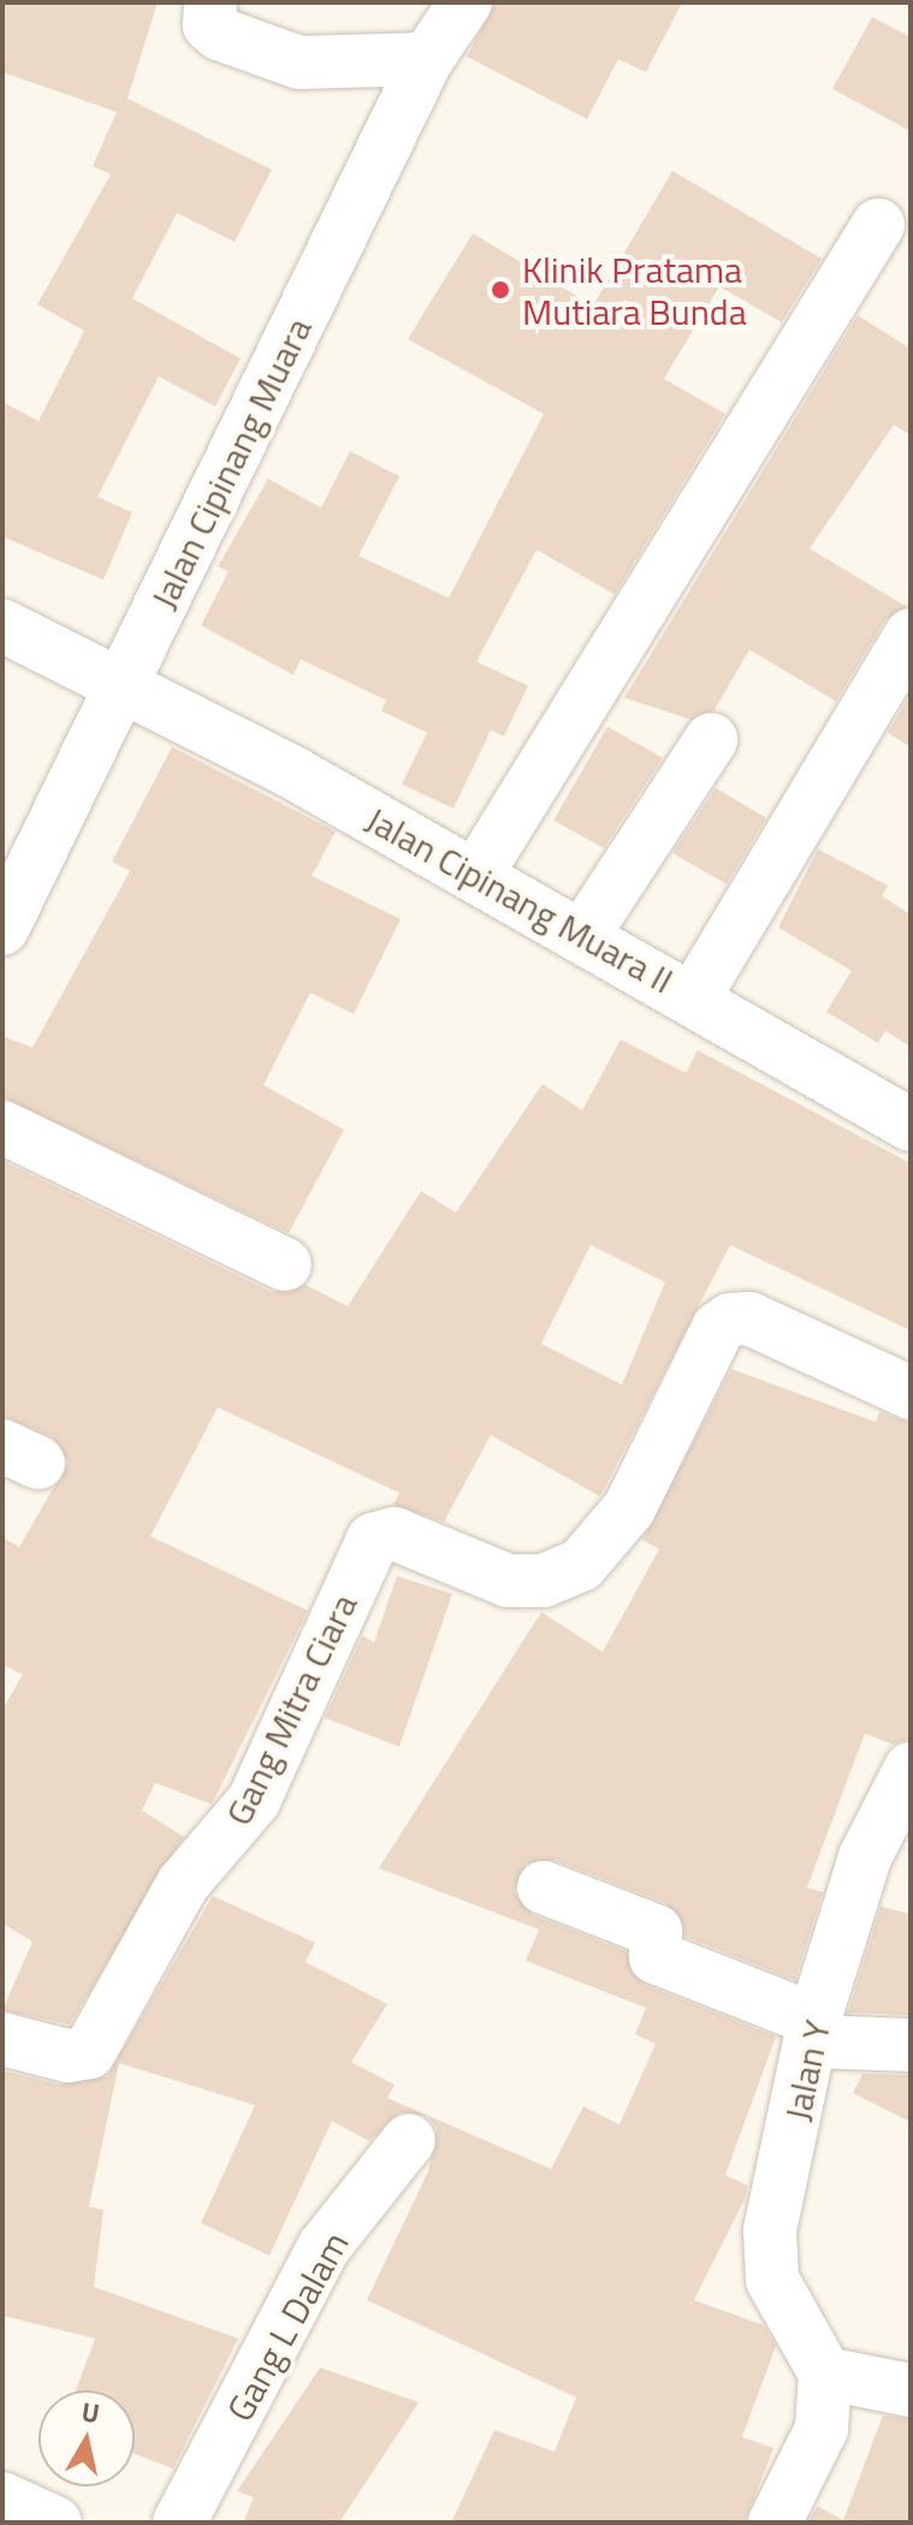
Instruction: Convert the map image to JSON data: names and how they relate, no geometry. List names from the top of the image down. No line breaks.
{"streets":{"street":["Jalan Cipinang Muara","Jalan Cipinang Muara II","Gang Mitra Ciara","Jalan Y","Gang L Dalam"]},"crossings":[["Jalan Cipinang Muara","Jalan Cipinang Muara II"]],"places":["Klinik Pratama Mutiara Bunda"],"north":"top"}
